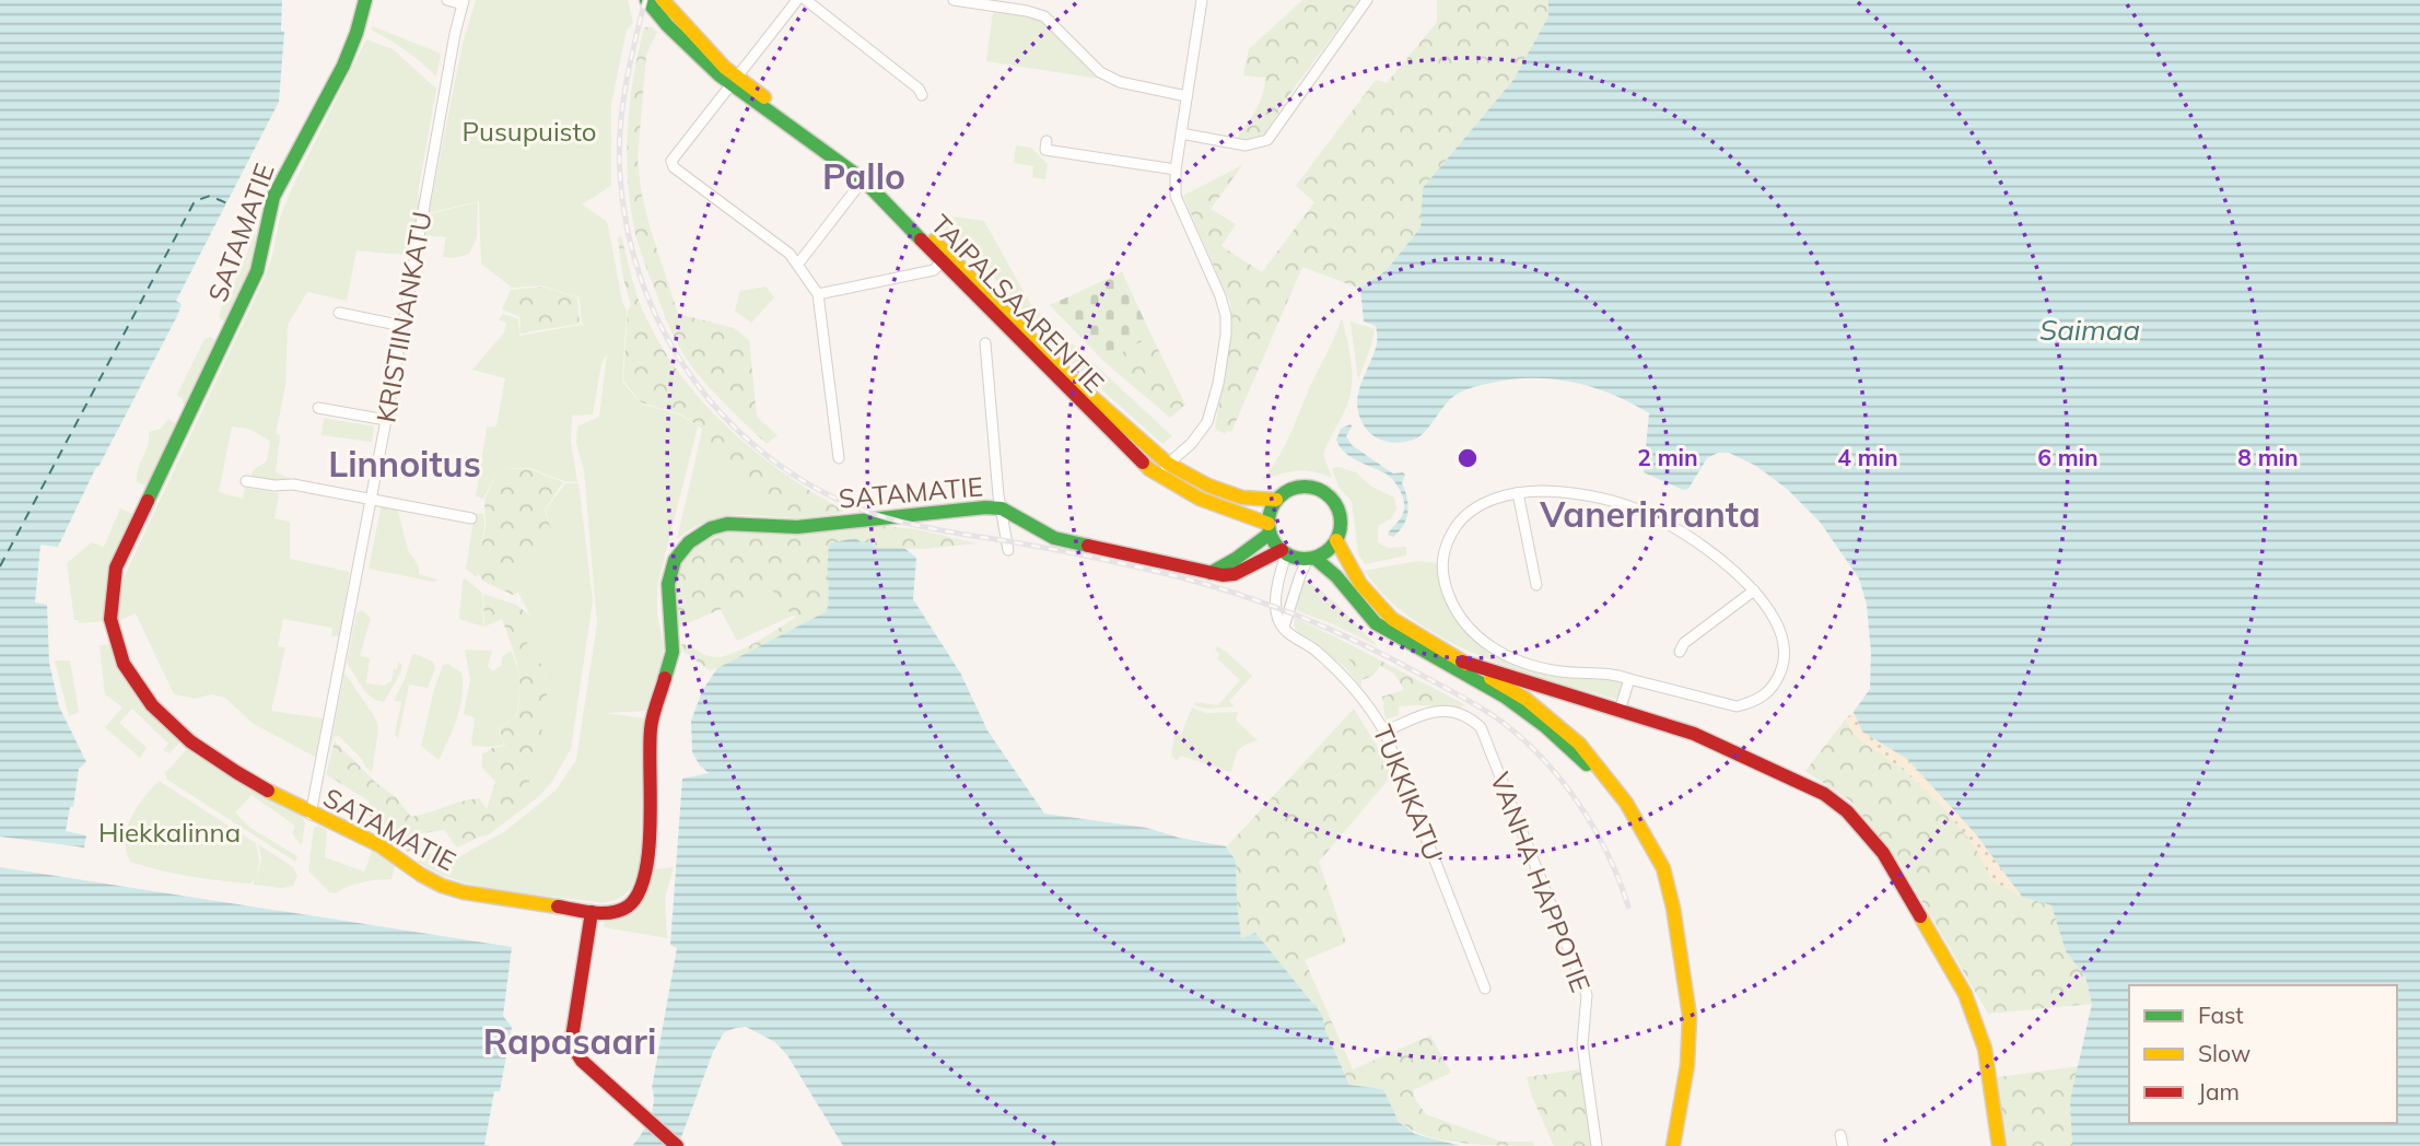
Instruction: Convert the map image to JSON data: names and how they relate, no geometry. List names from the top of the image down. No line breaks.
{"streets":{"street":["SATAMATIE","TAIPALSAARENTIE","KRISTIINANKATU","TUKKIKATU","VANHA HAPPOTIE"]},"crossings":[["SATAMATIE","TAIPALSAARENTIE"],["SATAMATIE","KRISTIINANKATU"],["TUKKIKATU","VANHA HAPPOTIE"]],"districts":["Pallo","Linnoitus","Vanerinranta","Rapasaari"],"water":["Saimaa"],"parks":["Pusupuisto","Hiekkalinna"],"legend":["Fast","Slow","Jam"],"rings":["2 min","4 min","6 min","8 min"]}
